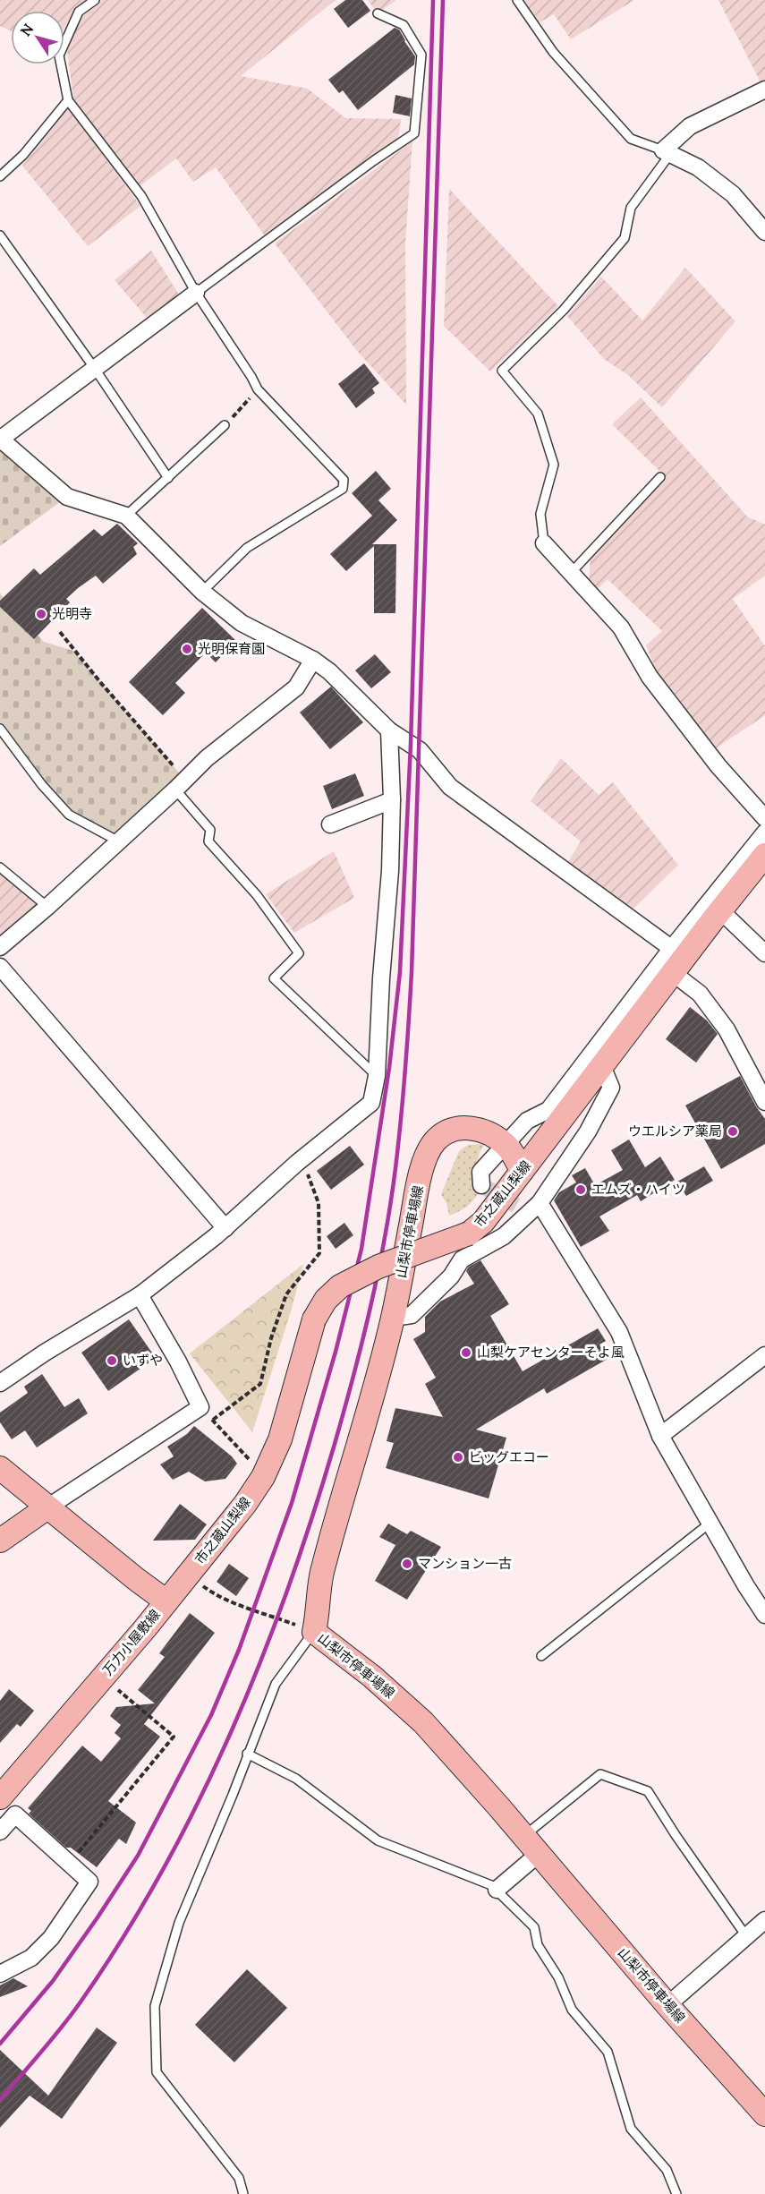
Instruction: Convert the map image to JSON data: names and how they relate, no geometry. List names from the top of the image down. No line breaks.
{"streets":{"main road":["市之蔵山梨線","山梨市停車場線","万力小屋敷線"]},"crossings":[["市之蔵山梨線","山梨市停車場線"],["市之蔵山梨線","万力小屋敷線"]],"places":["光明寺","光明保育園","ウエルシア薬局","エムズ・ハイツ","山梨ケアセンターそよ風","いずや","ビッグエコー","マンション一古"],"north":"top left"}
